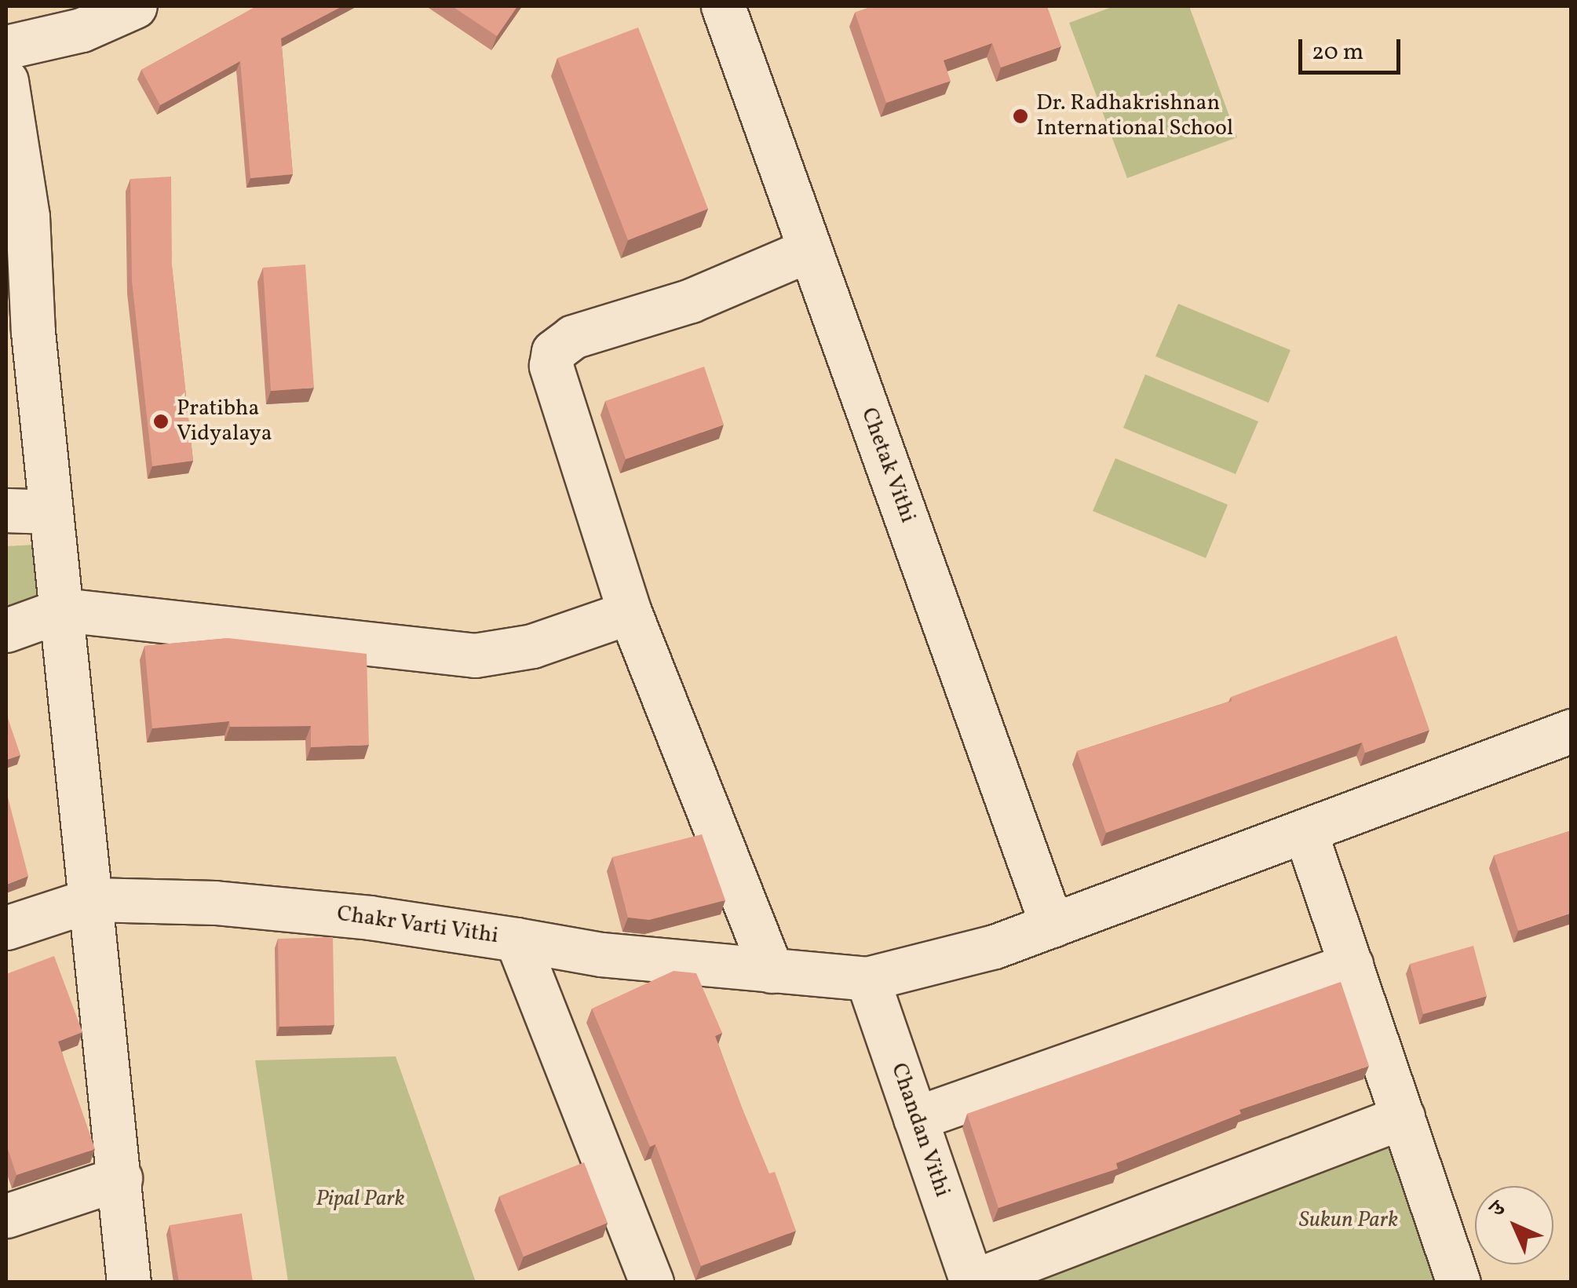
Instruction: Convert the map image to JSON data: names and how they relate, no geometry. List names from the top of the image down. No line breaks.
{"streets":{"street":["Chetak Vithi","Chakr Varti Vithi","Chandan Vithi"]},"parks":["Pipal Park","Sukun Park"],"places":["Dr. Radhakrishnan International School","Pratibha Vidyalaya"],"scale_bar":"20 m","north":"top left"}
